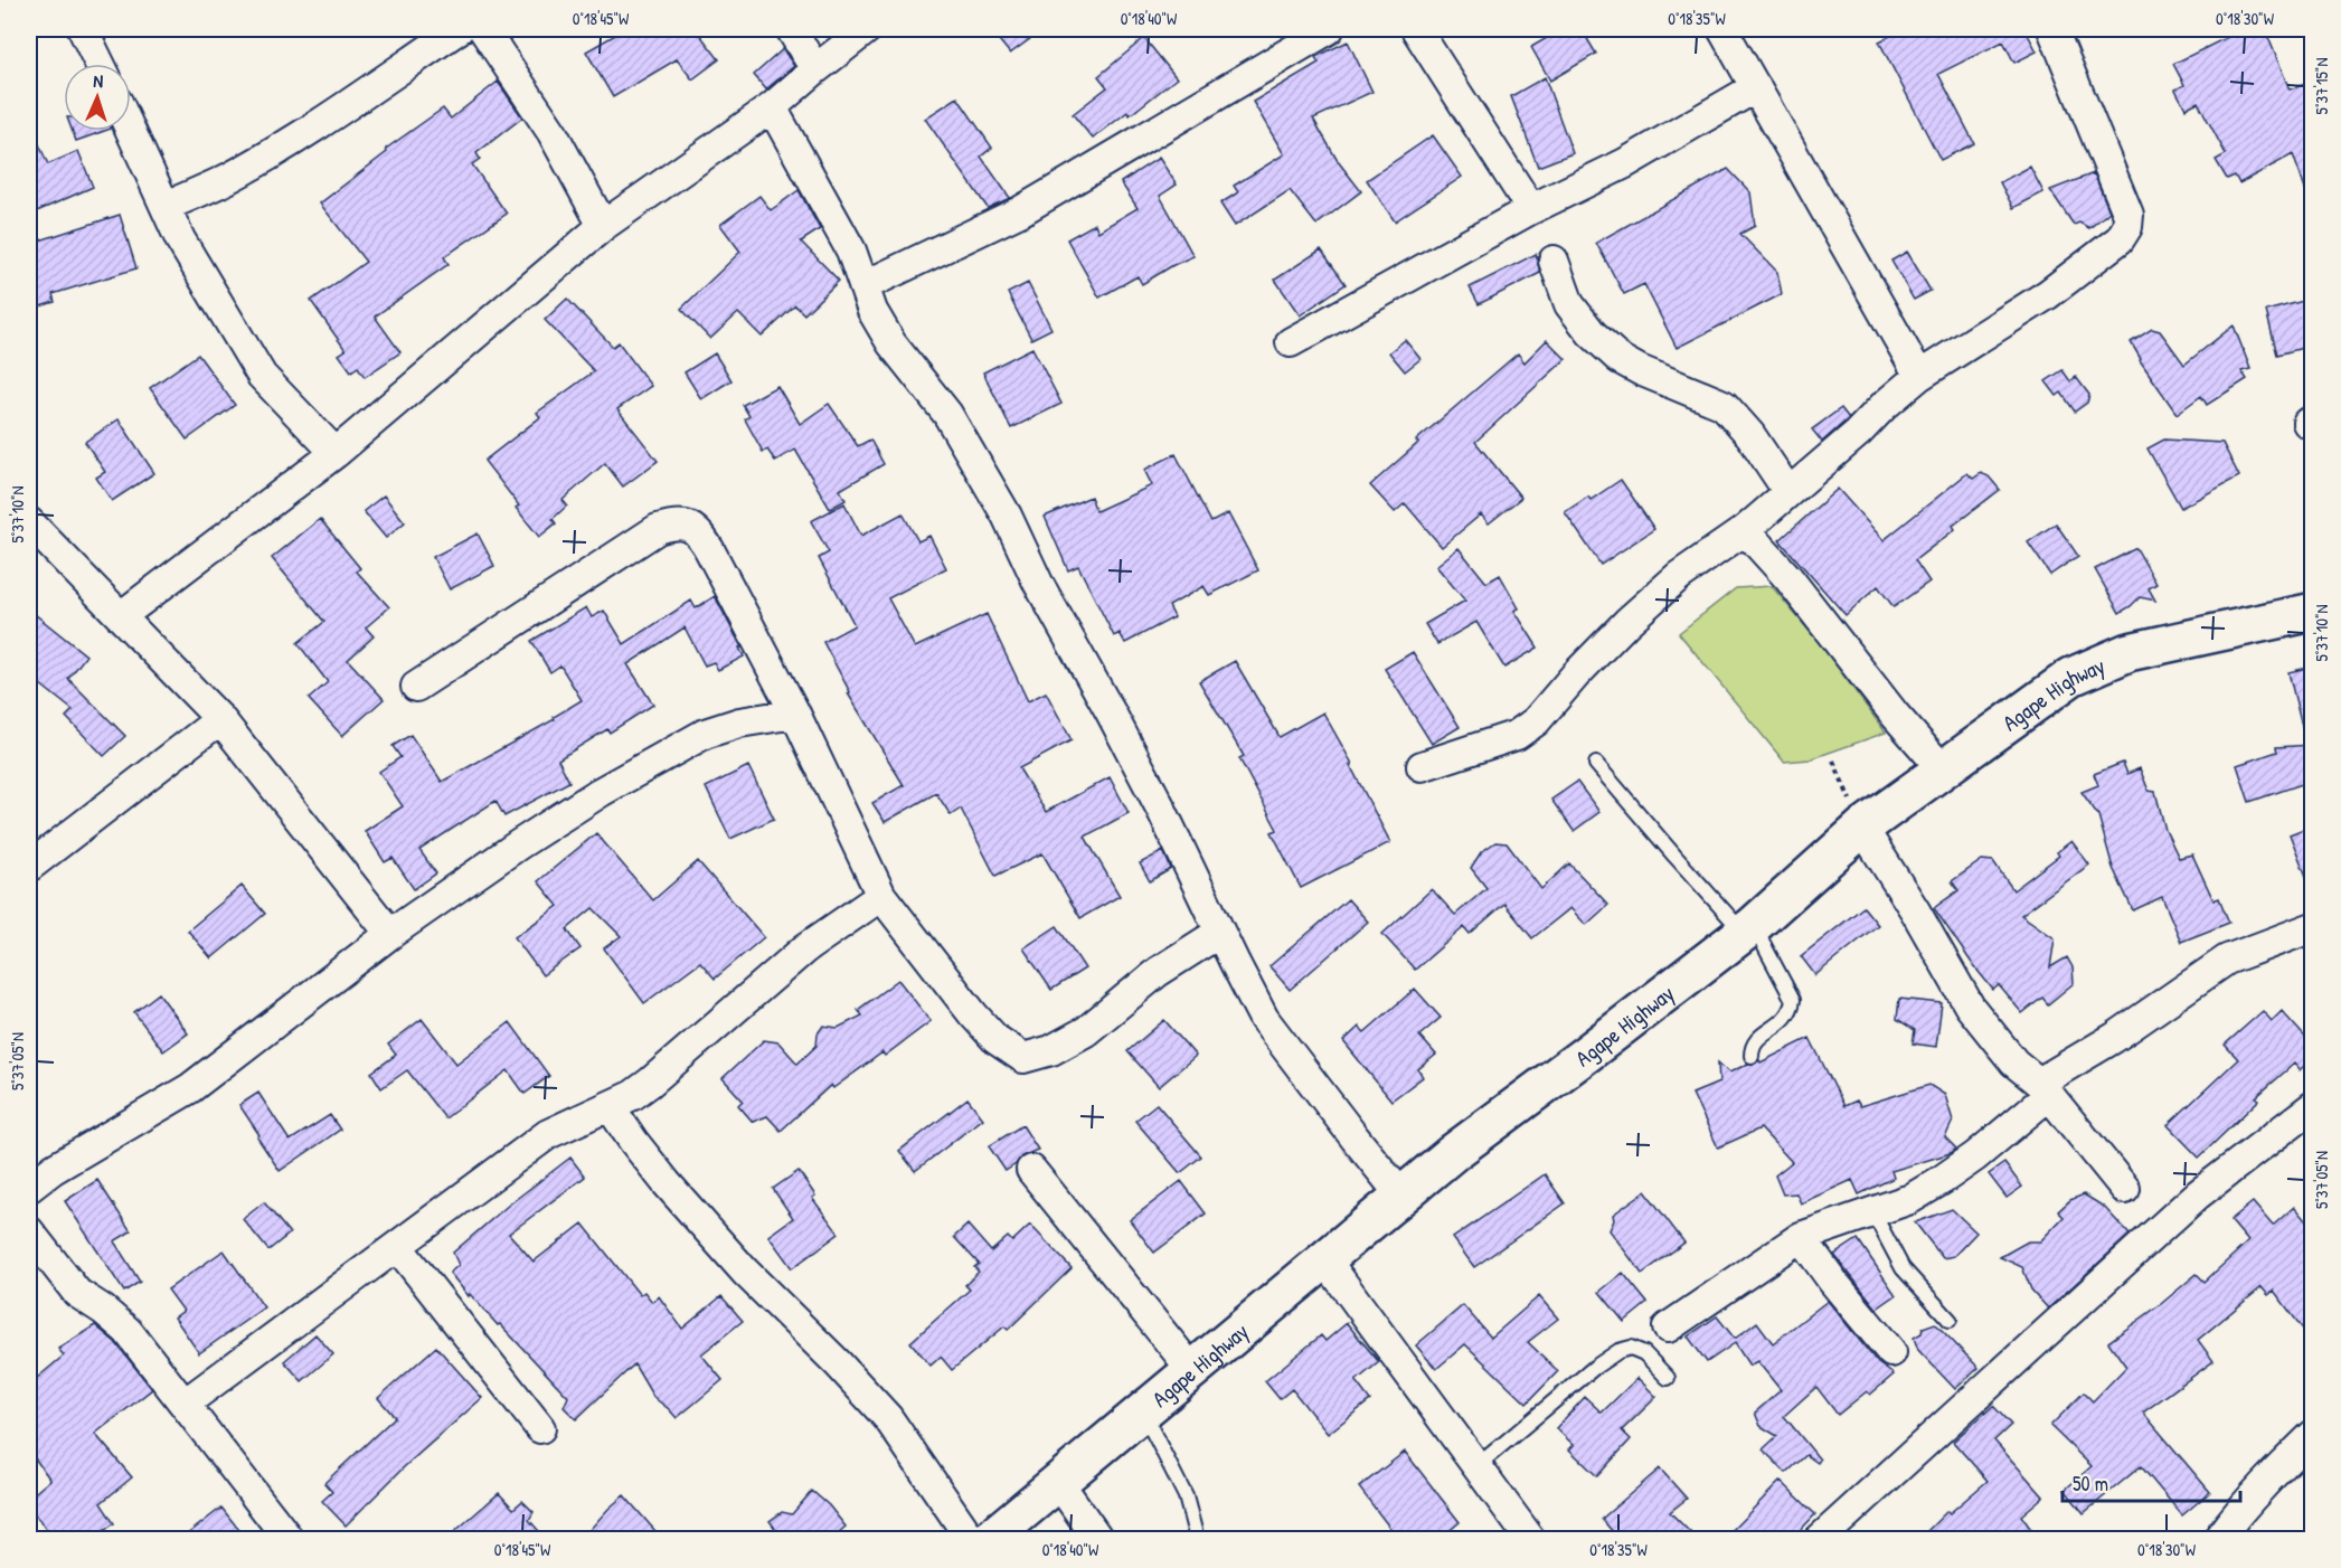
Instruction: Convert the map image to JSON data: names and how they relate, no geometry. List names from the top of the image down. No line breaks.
{"streets":{"street":["Agape Highway"]},"scale_bar":"50 m","north":"top","coordinates":["0°18'45\"W","0°18'40\"W","0°18'35\"W","0°18'30\"W","5°37'15\"N","5°37'10\"N","5°37'05\"N"]}
